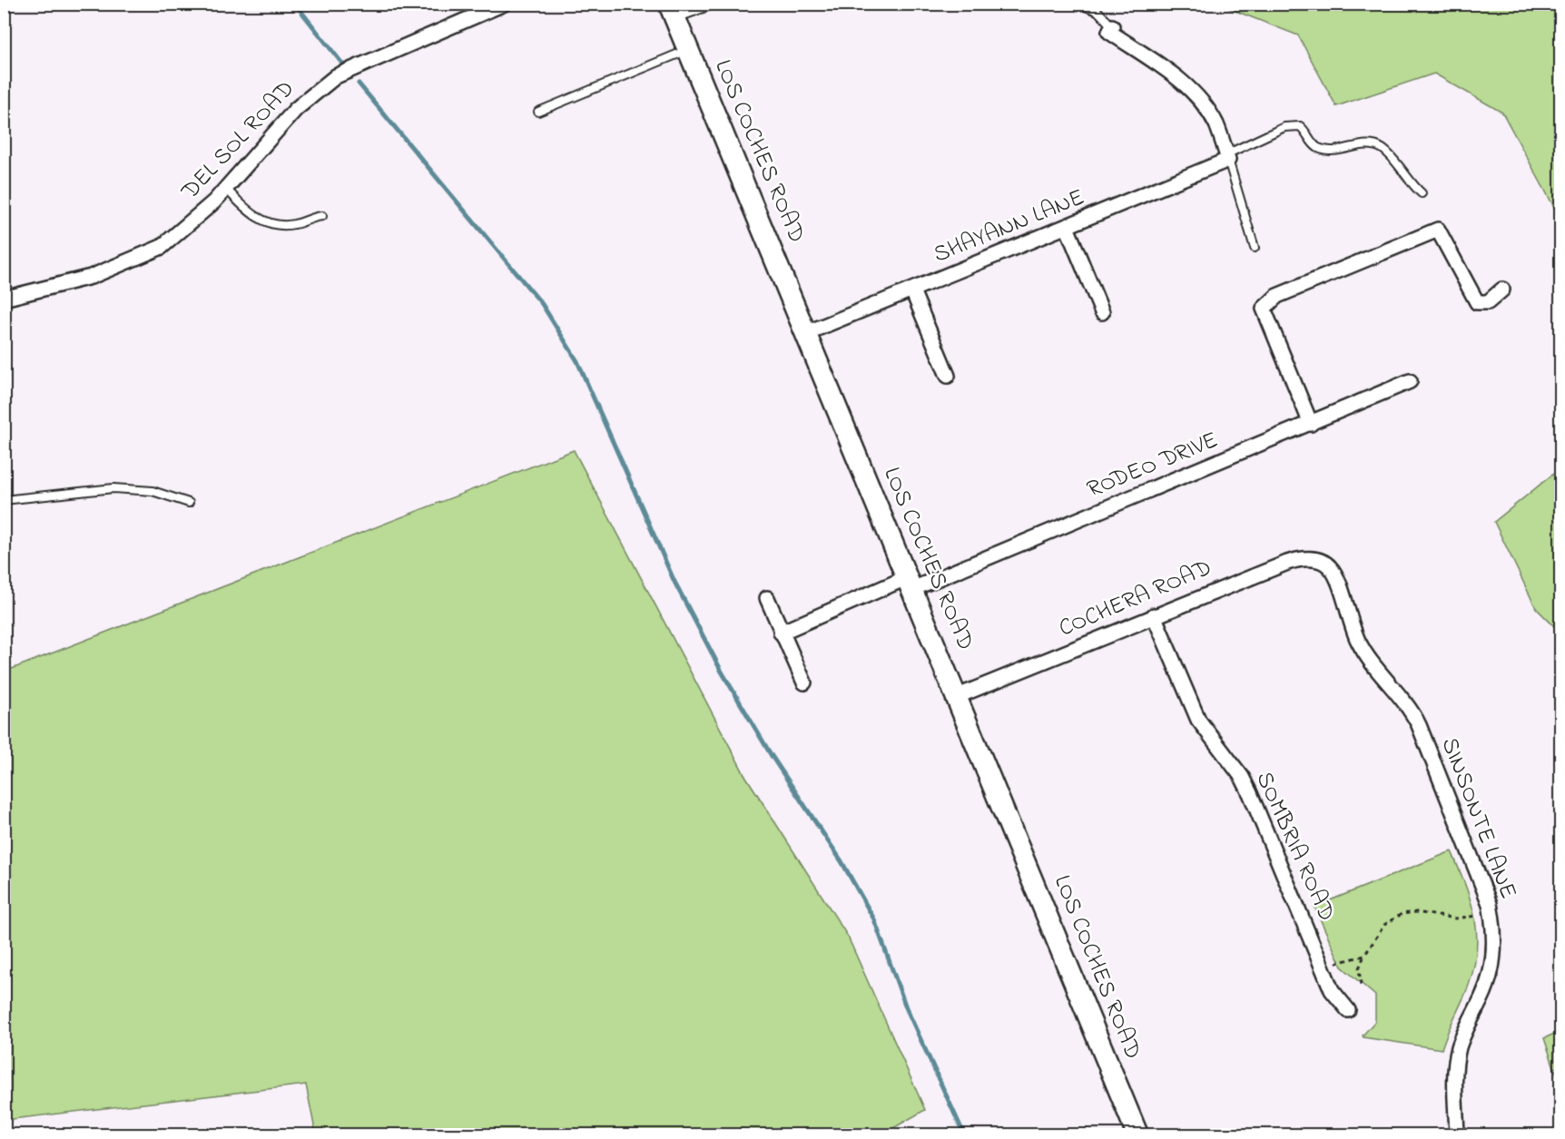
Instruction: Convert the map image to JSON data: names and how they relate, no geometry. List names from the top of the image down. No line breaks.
{"streets":{"main road":["LOS COCHES ROAD"],"street":["DEL SOL ROAD","SHAYANN LANE","RODEO DRIVE","COCHERA ROAD","SINSONTE LANE","SOMBRIA ROAD"]},"crossings":[["LOS COCHES ROAD","SHAYANN LANE"],["LOS COCHES ROAD","RODEO DRIVE"],["LOS COCHES ROAD","COCHERA ROAD"],["COCHERA ROAD","SINSONTE LANE"],["COCHERA ROAD","SOMBRIA ROAD"]]}
